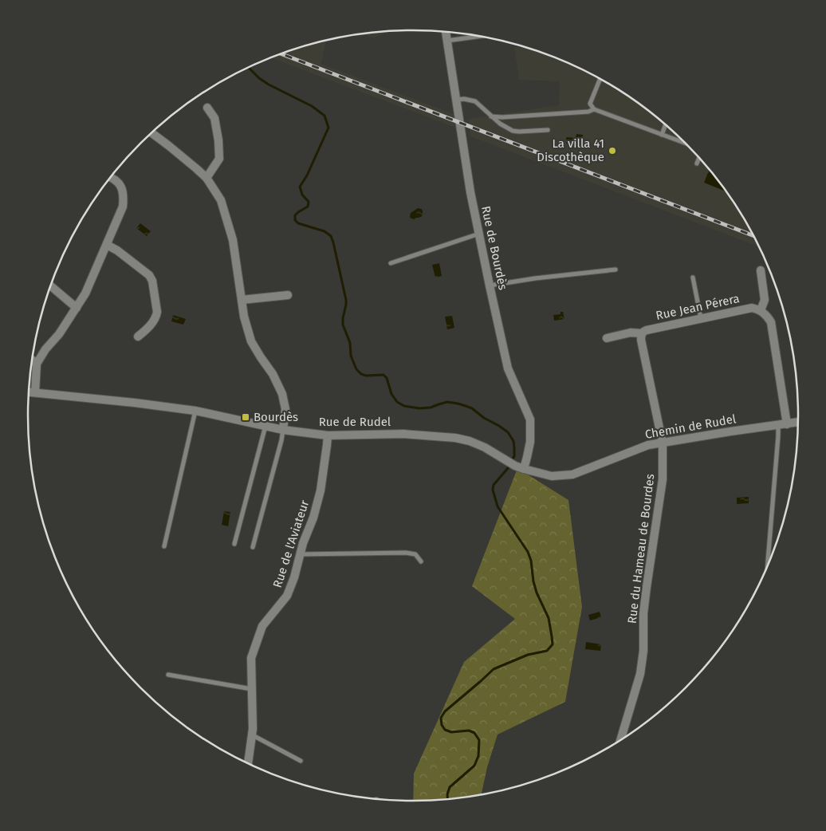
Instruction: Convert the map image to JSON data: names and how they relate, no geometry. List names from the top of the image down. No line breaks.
{"streets":{"street":["Rue de Bourdès","Rue Jean Pérera","Rue de Rudel","Chemin de Rudel","Rue de l'Aviateur","Rue du Hameau de Bourdes"]},"crossings":[["Rue de Bourdès","Chemin de Rudel"],["Rue de Rudel","Chemin de Rudel"],["Rue de Rudel","Rue de l'Aviateur"],["Chemin de Rudel","Rue du Hameau de Bourdes"]],"places":{"other":["La villa 41 Discothèque"],"transit":["Bourdès"]}}
